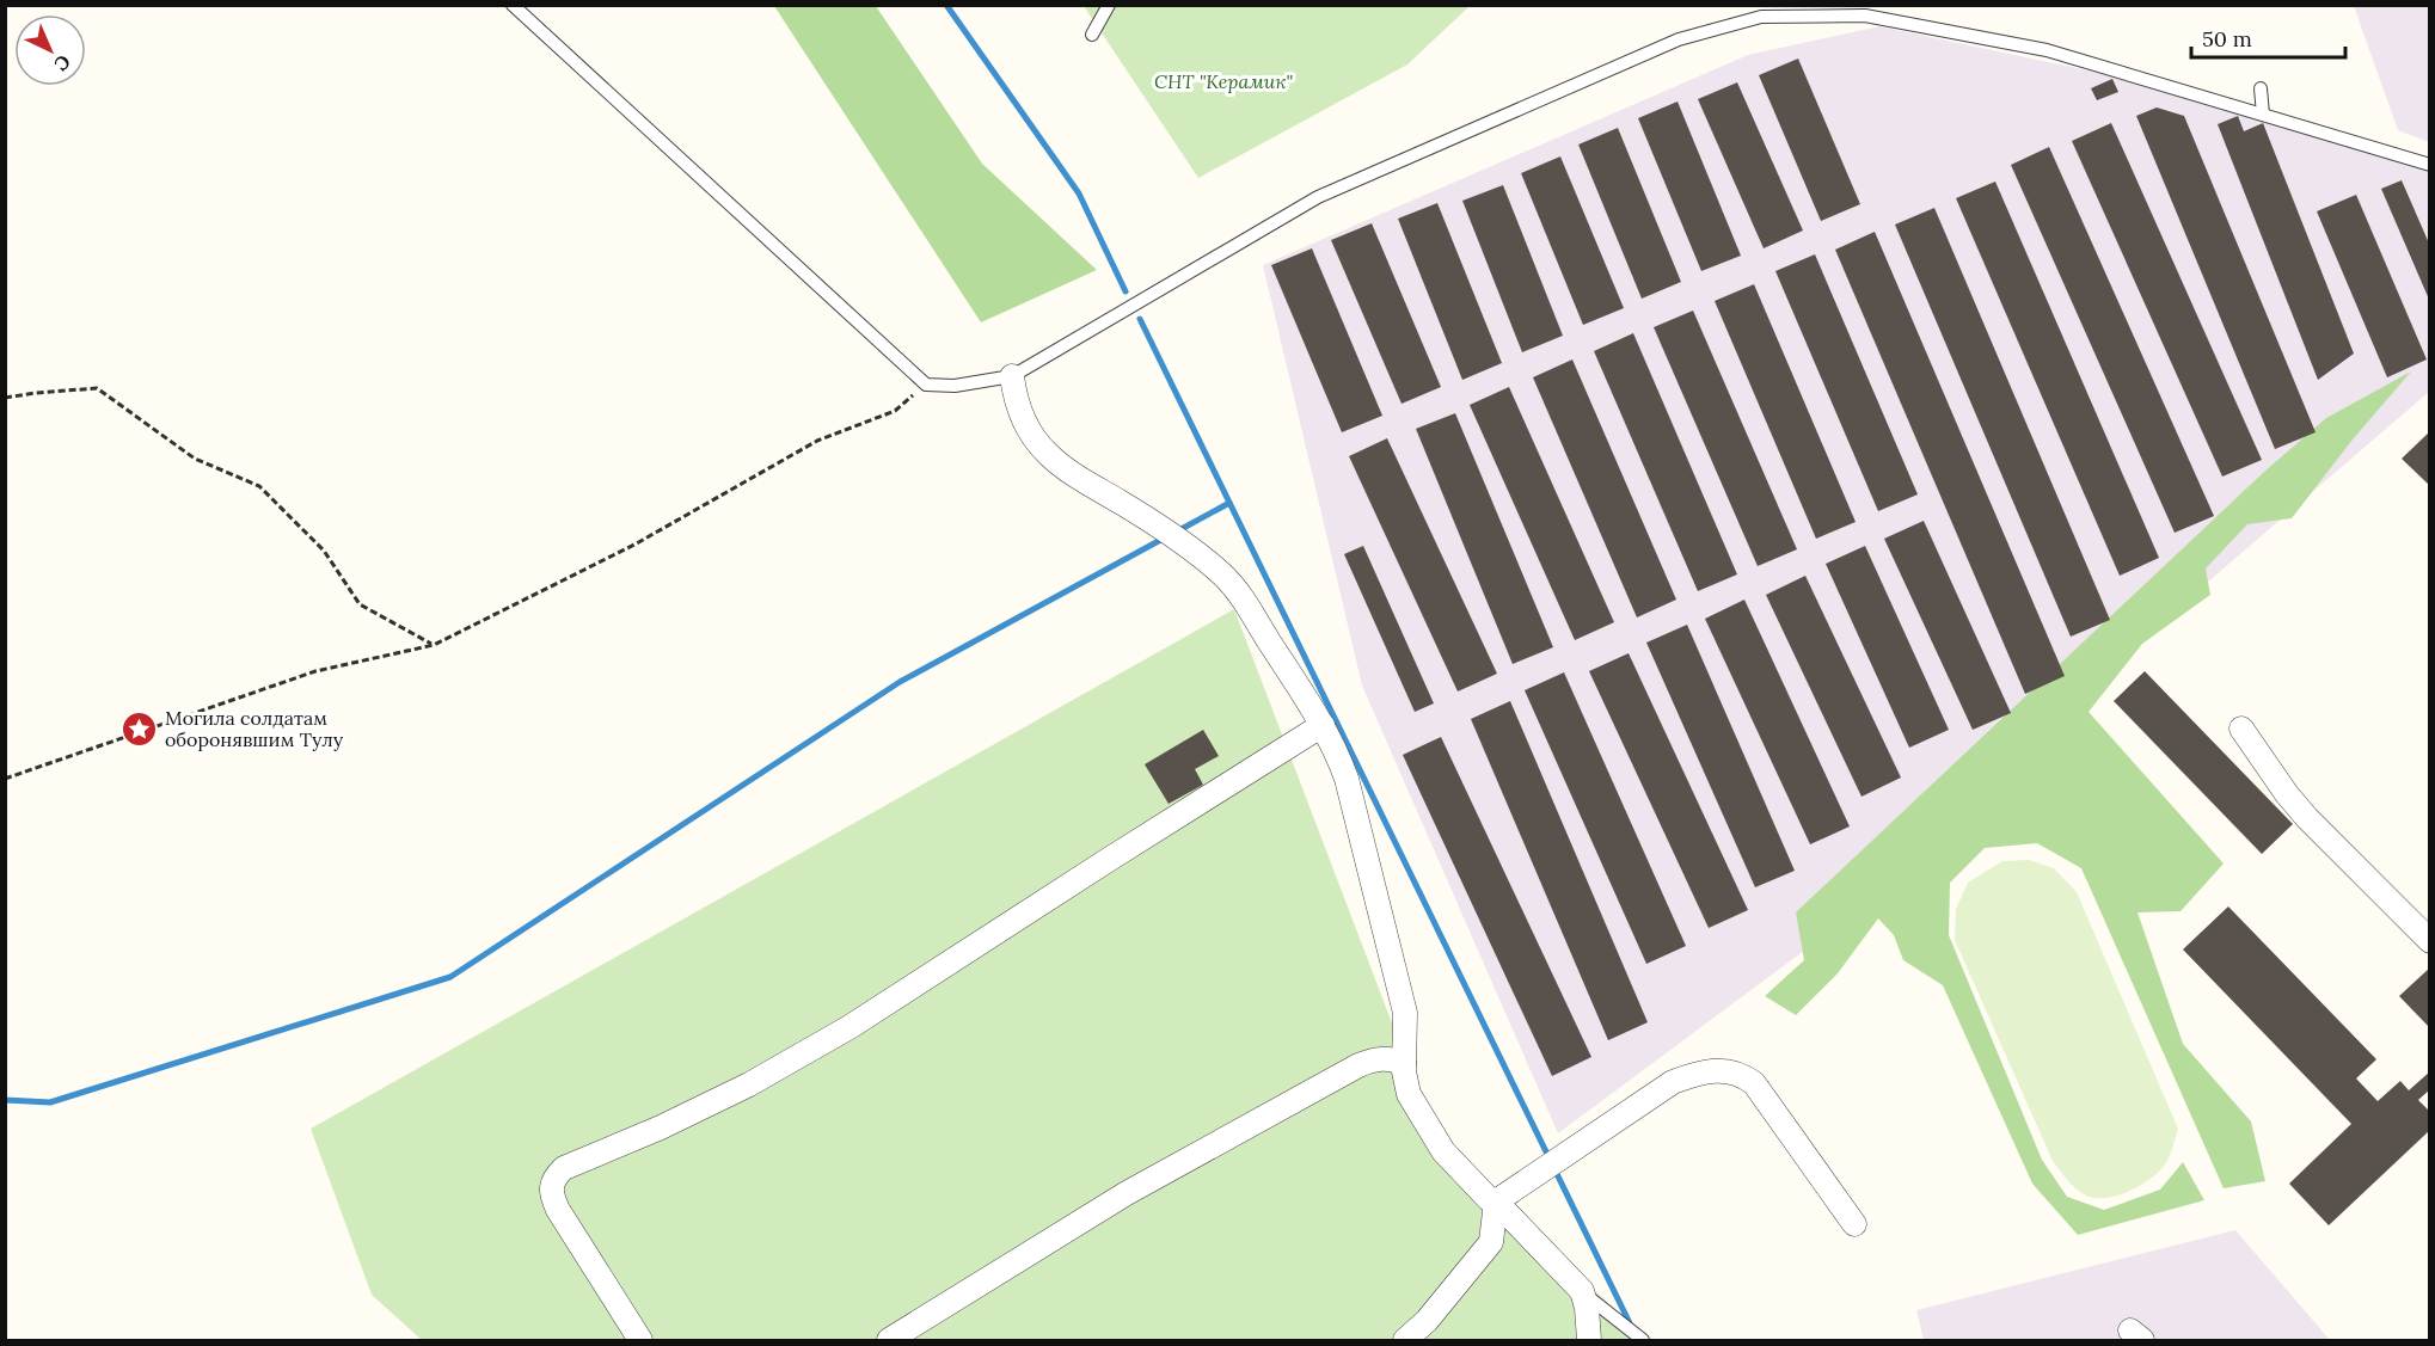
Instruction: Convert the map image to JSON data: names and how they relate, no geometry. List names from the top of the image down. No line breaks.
{"parks":["СНТ \"Керамик\""],"places":{"place":["Могила солдатам оборонявшим Тулу"]},"scale_bar":"50 m","north":"bottom right"}
